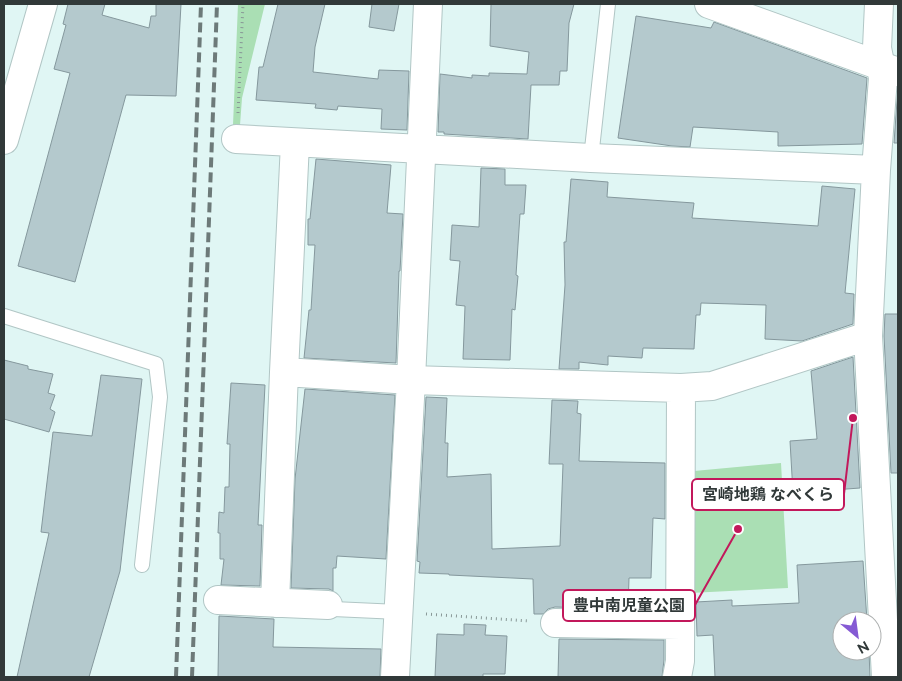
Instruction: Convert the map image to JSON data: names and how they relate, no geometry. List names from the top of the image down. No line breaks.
{"places":["宮崎地鶏 なべくら","豊中南児童公園"],"north":"bottom right"}
